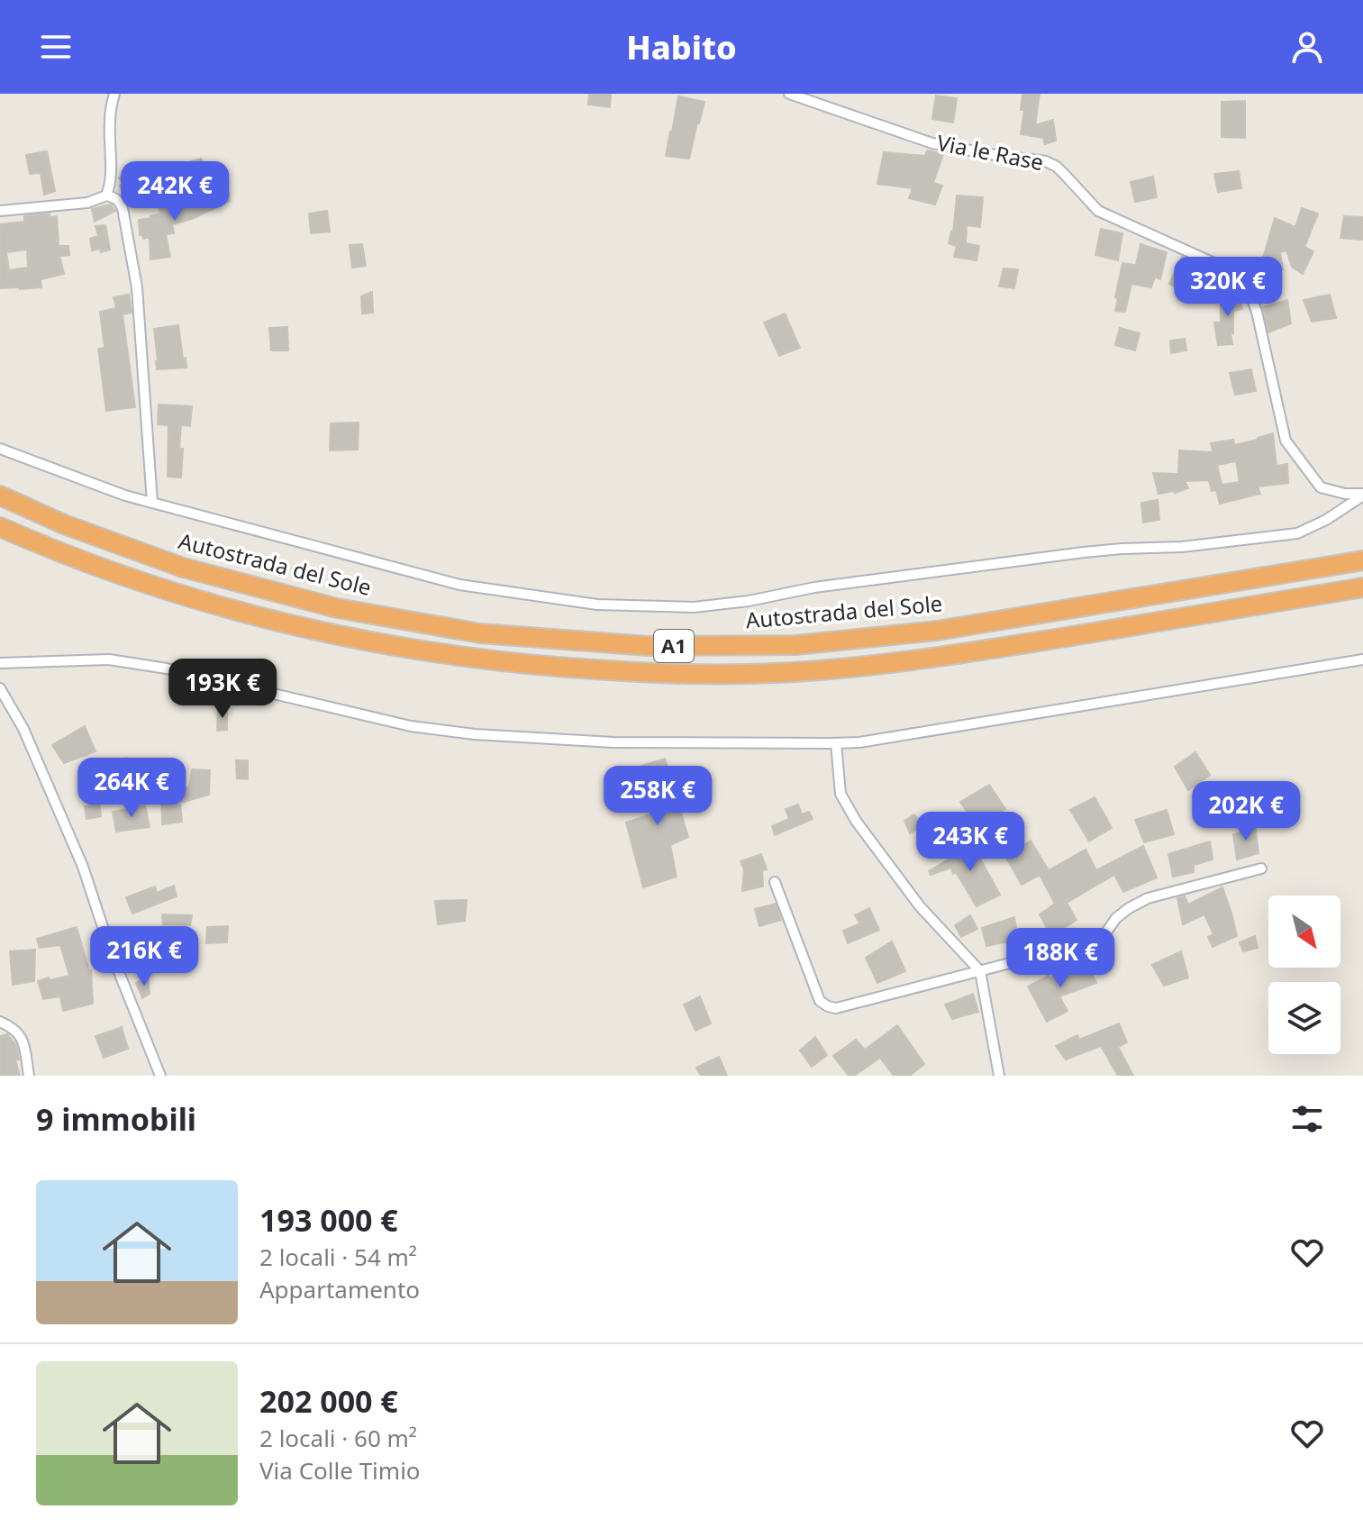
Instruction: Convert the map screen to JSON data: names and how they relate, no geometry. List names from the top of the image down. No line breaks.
{"streets":{"highway":["Autostrada del Sole","A1"],"street":["Via le Rase"]},"north":"bottom right","page":{"header":"Habito","price":["242K €","320K €","193K €","264K €","258K €","202K €","243K €","216K €","188K €"],"heading":"9 immobili","list":[{"name":"193 000 €","note":"2 locali · 54 m² · Appartamento"},{"name":"202 000 €","note":"2 locali · 60 m² · Via Colle Timio"}]}}
